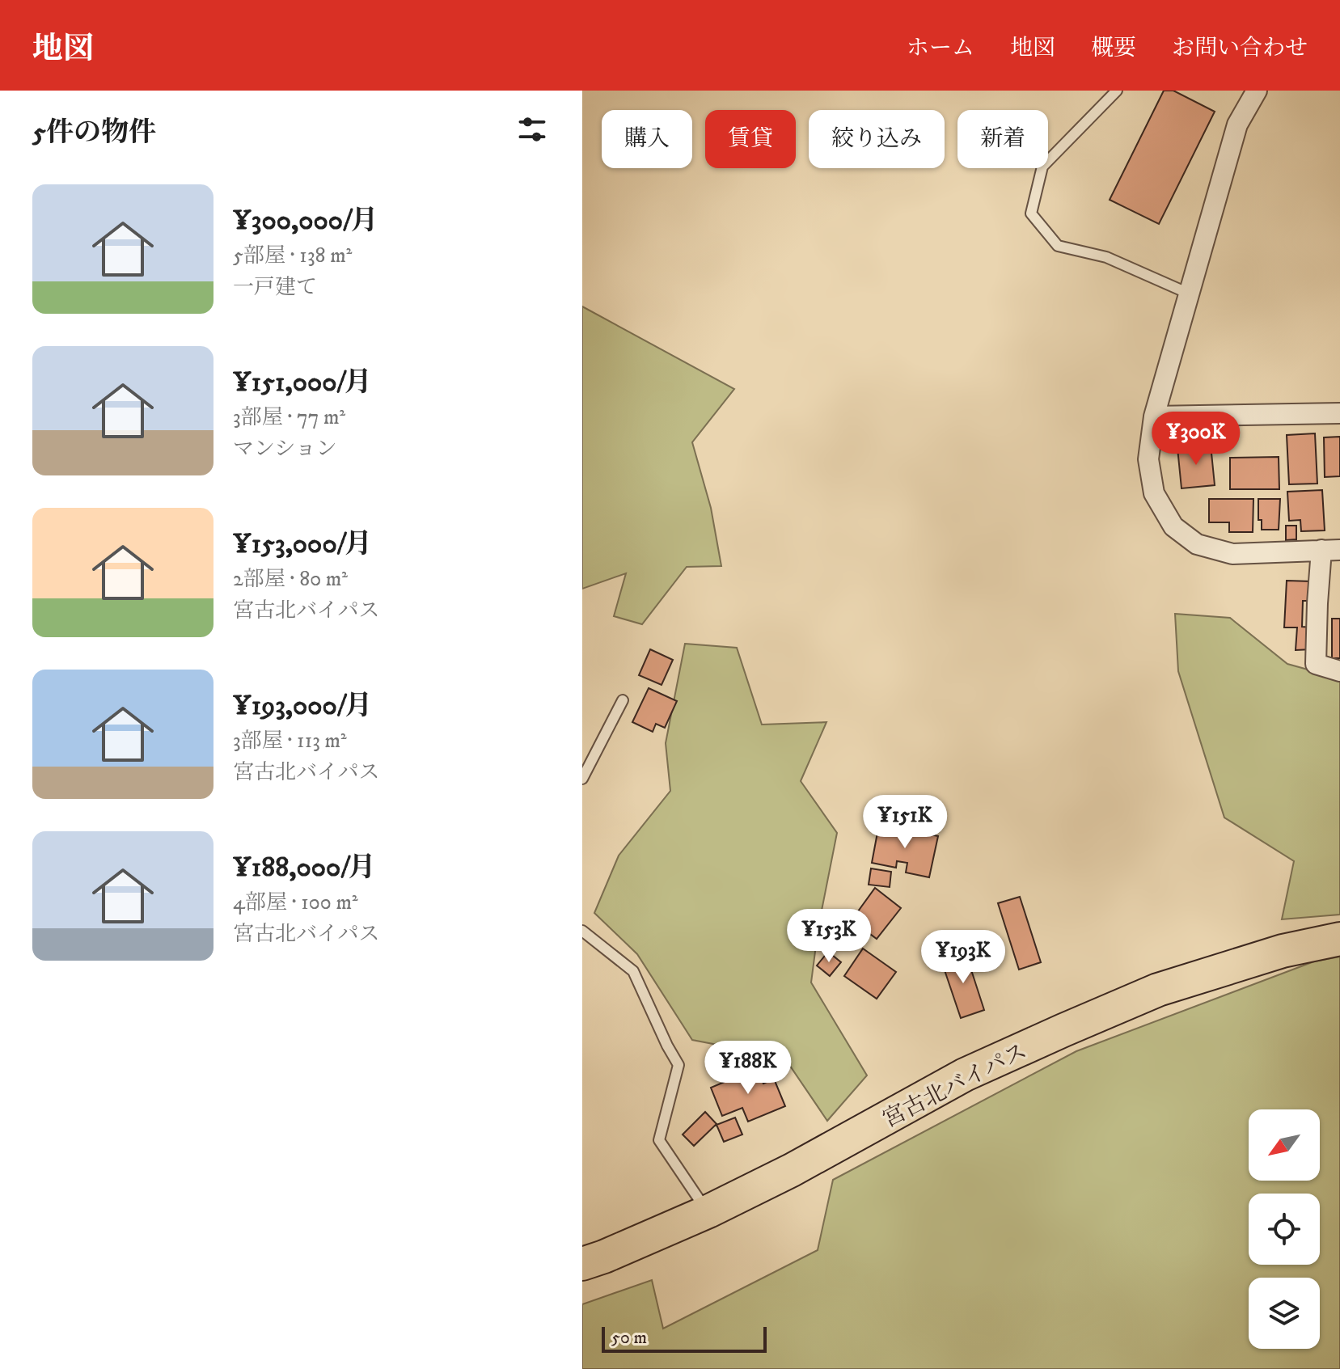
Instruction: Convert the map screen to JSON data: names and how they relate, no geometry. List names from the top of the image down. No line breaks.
{"streets":{"highway":["宮古北バイパス"]},"scale_bar":"50 m","north":"bottom left","page":{"header":"地図","nav":["ホーム","地図","概要","お問い合わせ"],"heading":"5件の物件","chip":["購入","賃貸","絞り込み","新着"],"list":[{"name":"¥300,000/月","note":"5部屋 · 138 m² · 一戸建て"},{"name":"¥151,000/月","note":"3部屋 · 77 m² · マンション"},{"name":"¥153,000/月","note":"2部屋 · 80 m² · 宮古北バイパス"},{"name":"¥193,000/月","note":"3部屋 · 113 m² · 宮古北バイパス"},{"name":"¥188,000/月","note":"4部屋 · 100 m² · 宮古北バイパス"}],"price":["¥300K","¥151K","¥153K","¥193K","¥188K"],"scale":"50 m"}}
